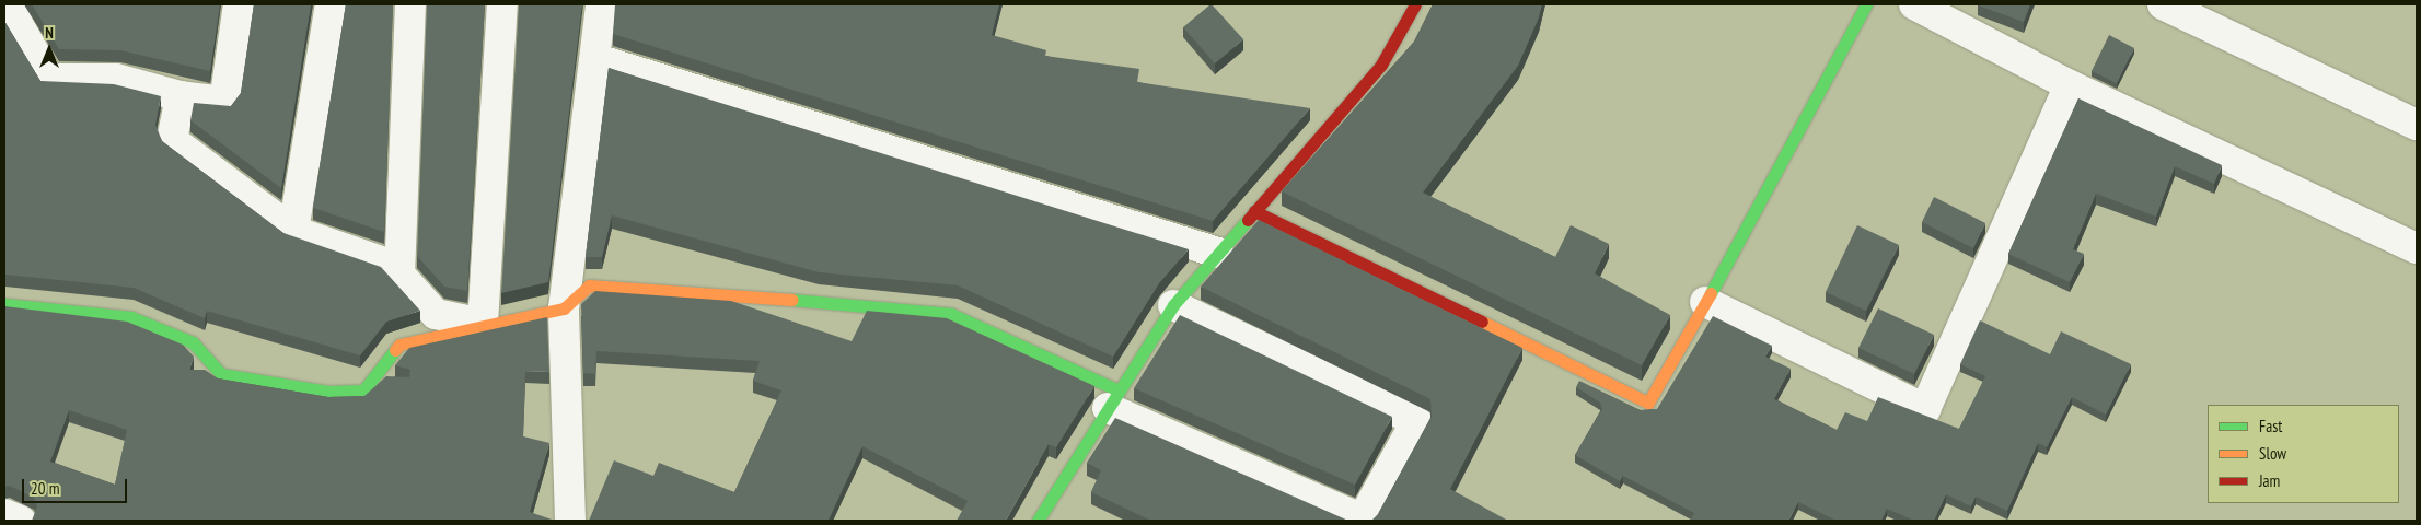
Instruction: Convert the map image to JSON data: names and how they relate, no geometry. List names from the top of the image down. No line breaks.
{"legend":["Fast","Slow","Jam"],"scale_bar":"20 m","north":"top"}
